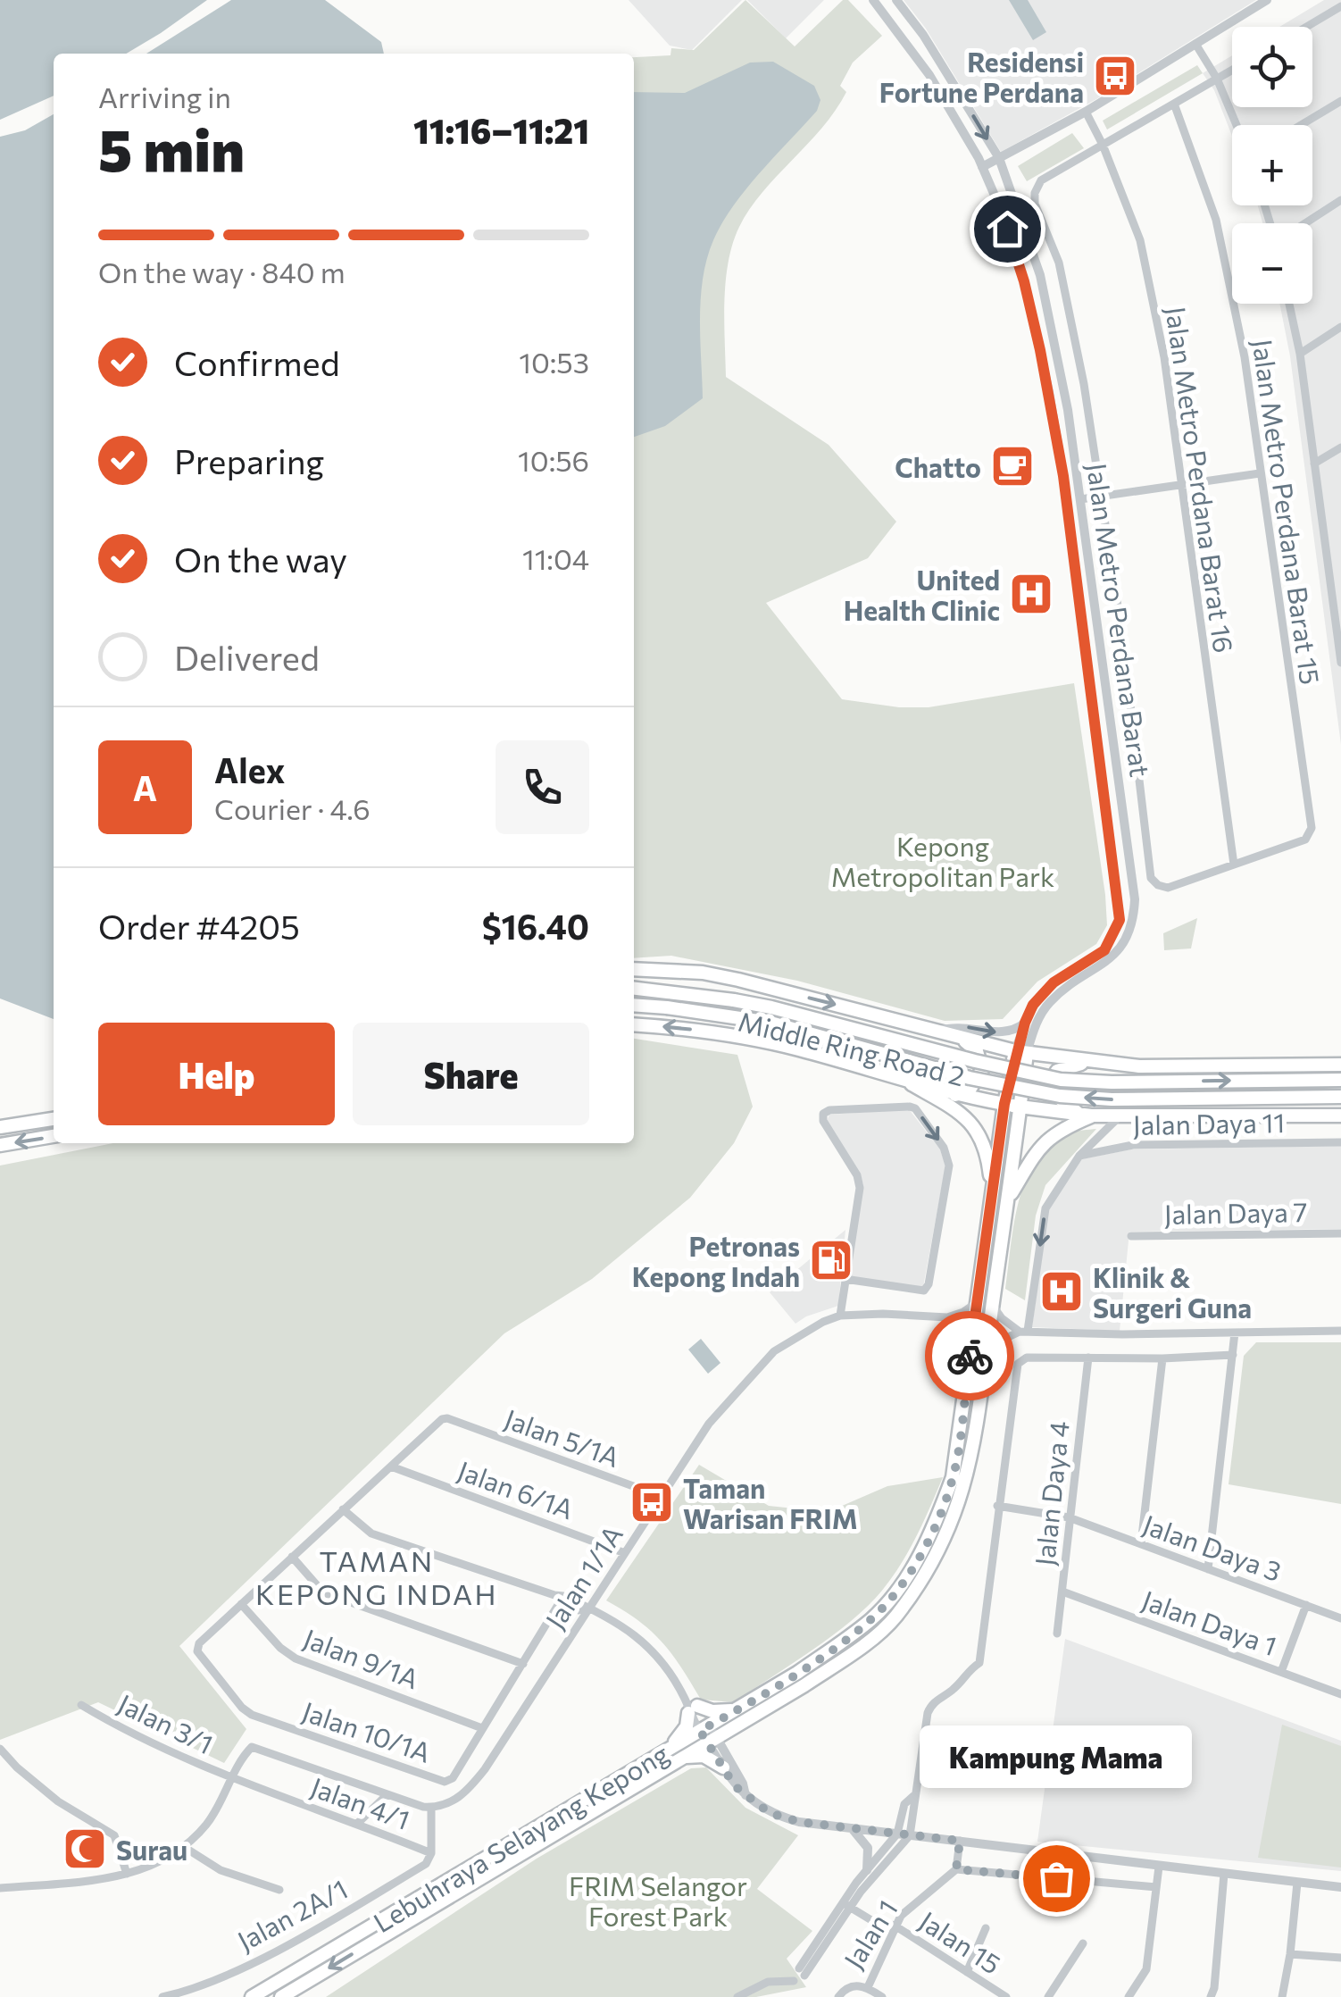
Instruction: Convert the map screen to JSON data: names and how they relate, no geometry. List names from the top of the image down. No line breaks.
{"streets":{"main road":["Middle Ring Road 2","Lebuhraya Selayang Kepong"],"street":["Jalan Metro Perdana Barat 16","Jalan Metro Perdana Barat 15","Jalan Metro Perdana Barat","Jalan Daya 11","Jalan Daya 7","Jalan 5/1A","Jalan 6/1A","Jalan Daya 4","Jalan Daya 3","Jalan 1/1A","Jalan Daya 1","Jalan 9/1A","Jalan 3/1","Jalan 10/1A","Jalan 4/1","Jalan 2A/1","Jalan 1","Jalan 15"]},"crossings":[["Jalan Metro Perdana Barat 16","Jalan Metro Perdana Barat 15"],["Jalan 5/1A","Jalan 6/1A"],["Jalan 5/1A","Jalan 1/1A"],["Jalan 6/1A","Jalan 1/1A"],["Jalan Daya 4","Jalan Daya 3"],["Jalan Daya 4","Jalan Daya 1"],["Jalan 1/1A","Jalan 4/1"],["Jalan 9/1A","Jalan 10/1A"],["Jalan 3/1","Jalan 4/1"],["Jalan 4/1","Jalan 2A/1"],["Jalan 1","Jalan 15"]],"one_way":["Jalan Daya 11"],"districts":["TAMAN KEPONG INDAH"],"parks":["Kepong Metropolitan Park","FRIM Selangor Forest Park"],"places":{"bus stop":["Residensi Fortune Perdana","Taman Warisan FRIM"],"cafe":["Chatto"],"hospital":["United Health Clinic","Klinik & Surgeri Guna"],"fuel station":["Petronas Kepong Indah"],"mosque":["Surau"],"other":["Kampung Mama"]},"page":{"map_buttons":["+","−"],"heading":["5 min","Arriving in","11:16–11:21"],"panel":["Alex","Courier · 4.6","Order #4205","$16.40"],"bar":"On the way · 840 m","list":[["Confirmed","10:53"],["Preparing","10:56"],["On the way","11:04"],"Delivered"],"round":"A","buttons":["Help","Share"],"bubble":"Kampung Mama"}}
